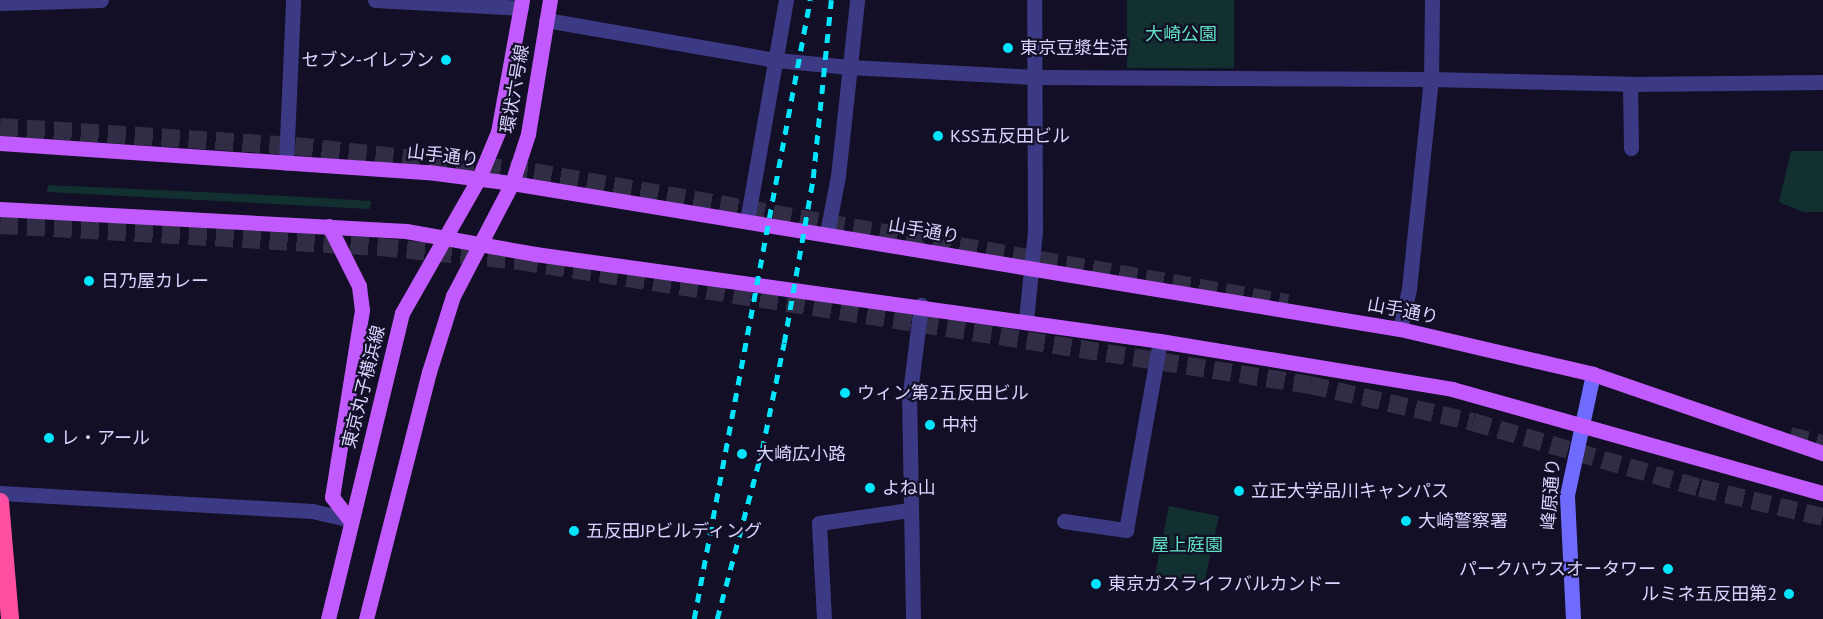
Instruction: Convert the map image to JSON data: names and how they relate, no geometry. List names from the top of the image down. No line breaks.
{"streets":{"main road":["環状六号線","山手通り","東京丸子横浜線"],"street":["峰原通り"]},"crossings":[["環状六号線","山手通り"],["環状六号線","東京丸子横浜線"],["山手通り","東京丸子横浜線"],["山手通り","峰原通り"]],"parks":["大崎公園","屋上庭園"],"places":["東京豆漿生活","セブン-イレブン","KSS五反田ビル","日乃屋カレー","ウィン第2五反田ビル","中村","レ・アール","大崎広小路","よね山","立正大学品川キャンパス","大崎警察署","五反田JPビルディング","パークハウスオータワー","東京ガスライフバルカンドー","ルミネ五反田第2"]}
